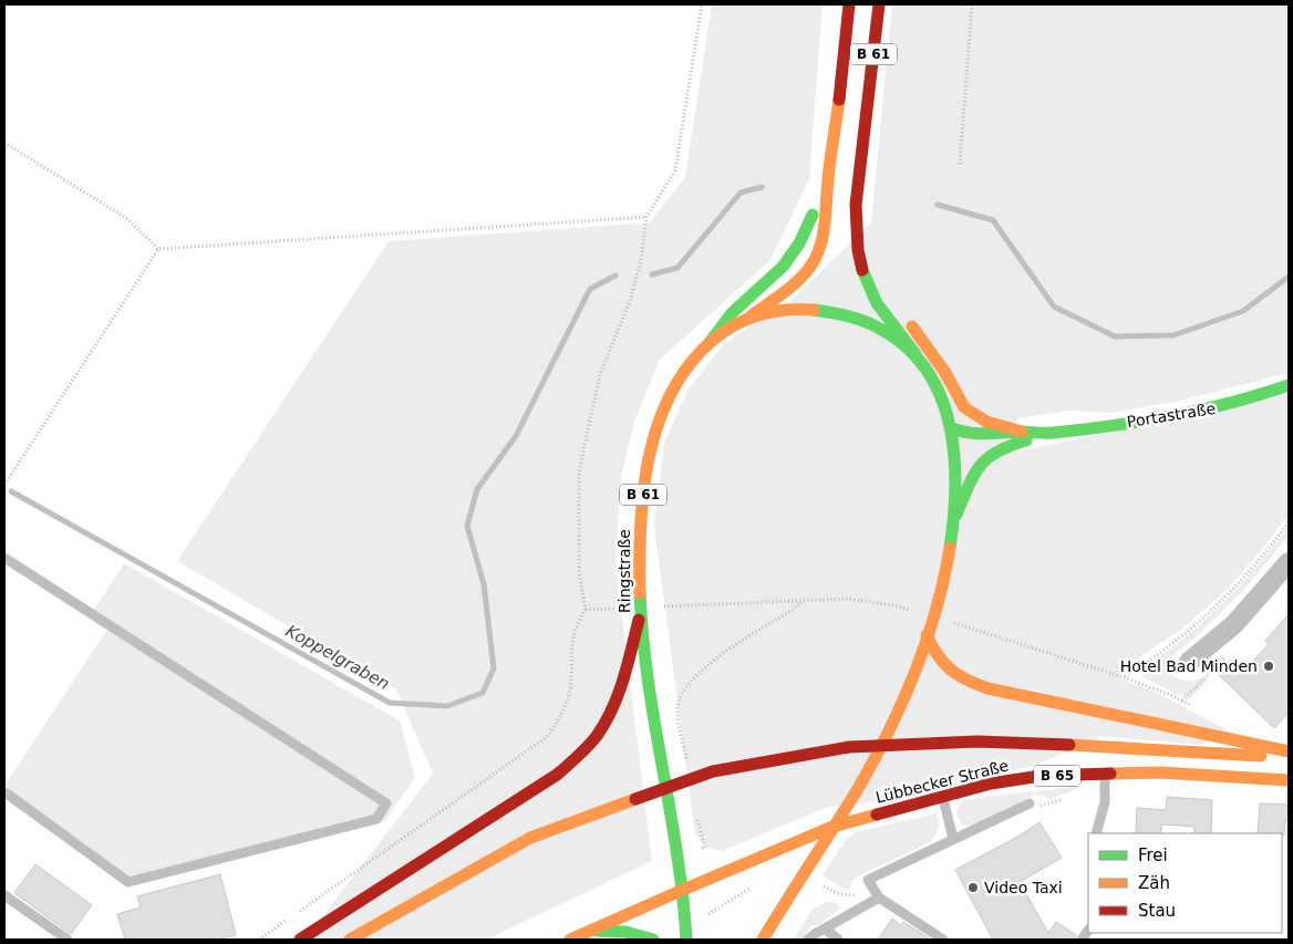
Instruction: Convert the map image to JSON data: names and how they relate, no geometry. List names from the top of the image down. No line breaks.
{"streets":{"main road":["B 61","Portastraße","Ringstraße","B 65","Lübbecker Straße"]},"crossings":[["B 61","Portastraße"],["B 61","Ringstraße"],["B 61","Lübbecker Straße"],["Ringstraße","Lübbecker Straße"]],"water":["Koppelgraben"],"places":["Hotel Bad Minden","Video Taxi"],"legend":["Frei","Zäh","Stau"]}
